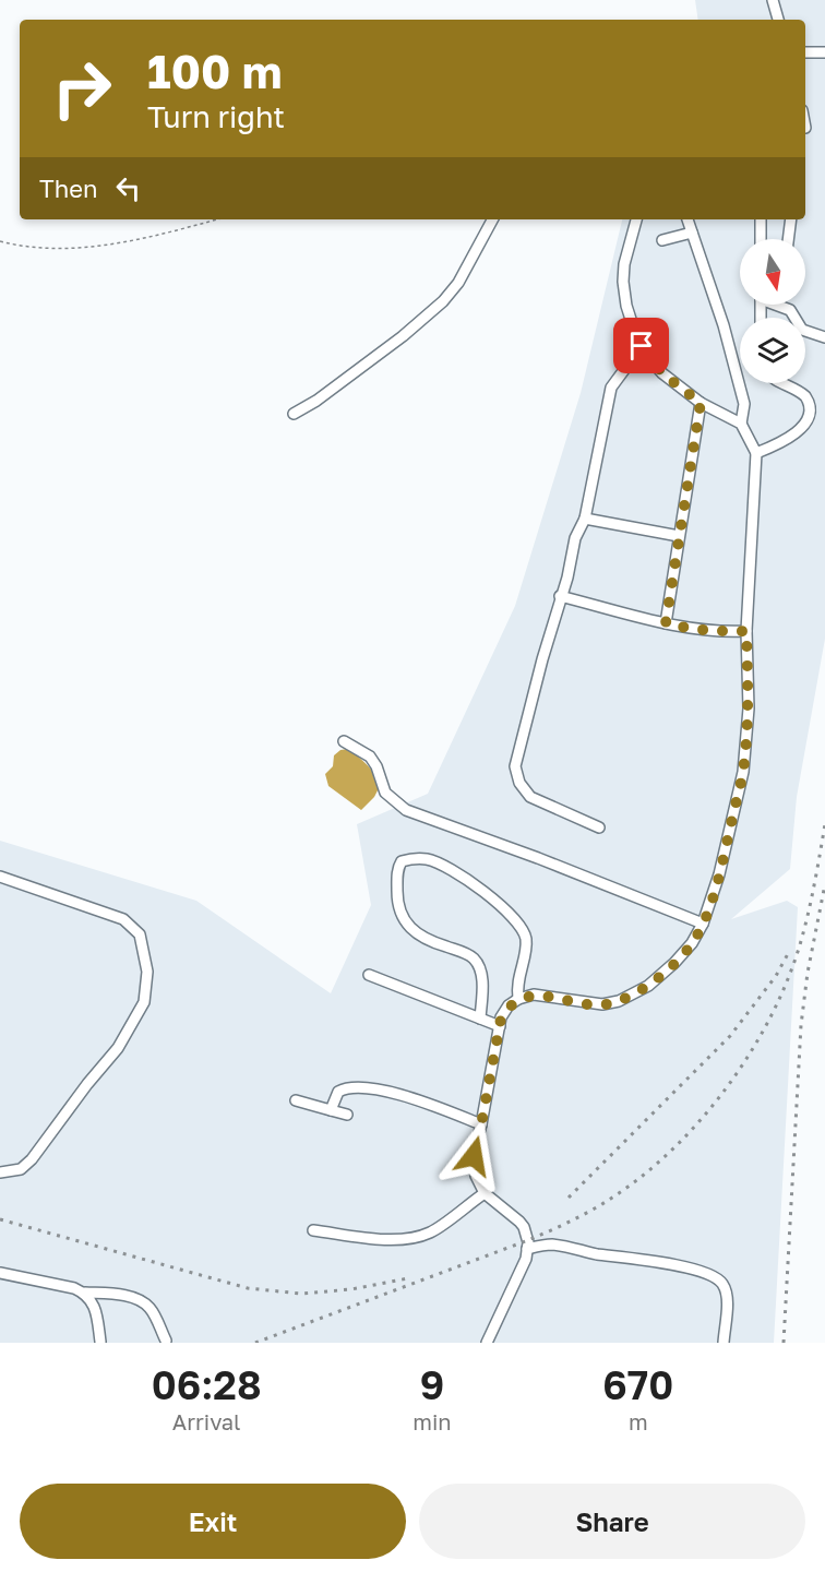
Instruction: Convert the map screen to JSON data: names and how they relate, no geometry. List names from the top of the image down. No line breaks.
{"north":"bottom","page":{"turn":["100 m","Turn right"],"then":"Then","eta":["06:28","Arrival","9","min","670","m"],"buttons":["Exit","Share"]}}
